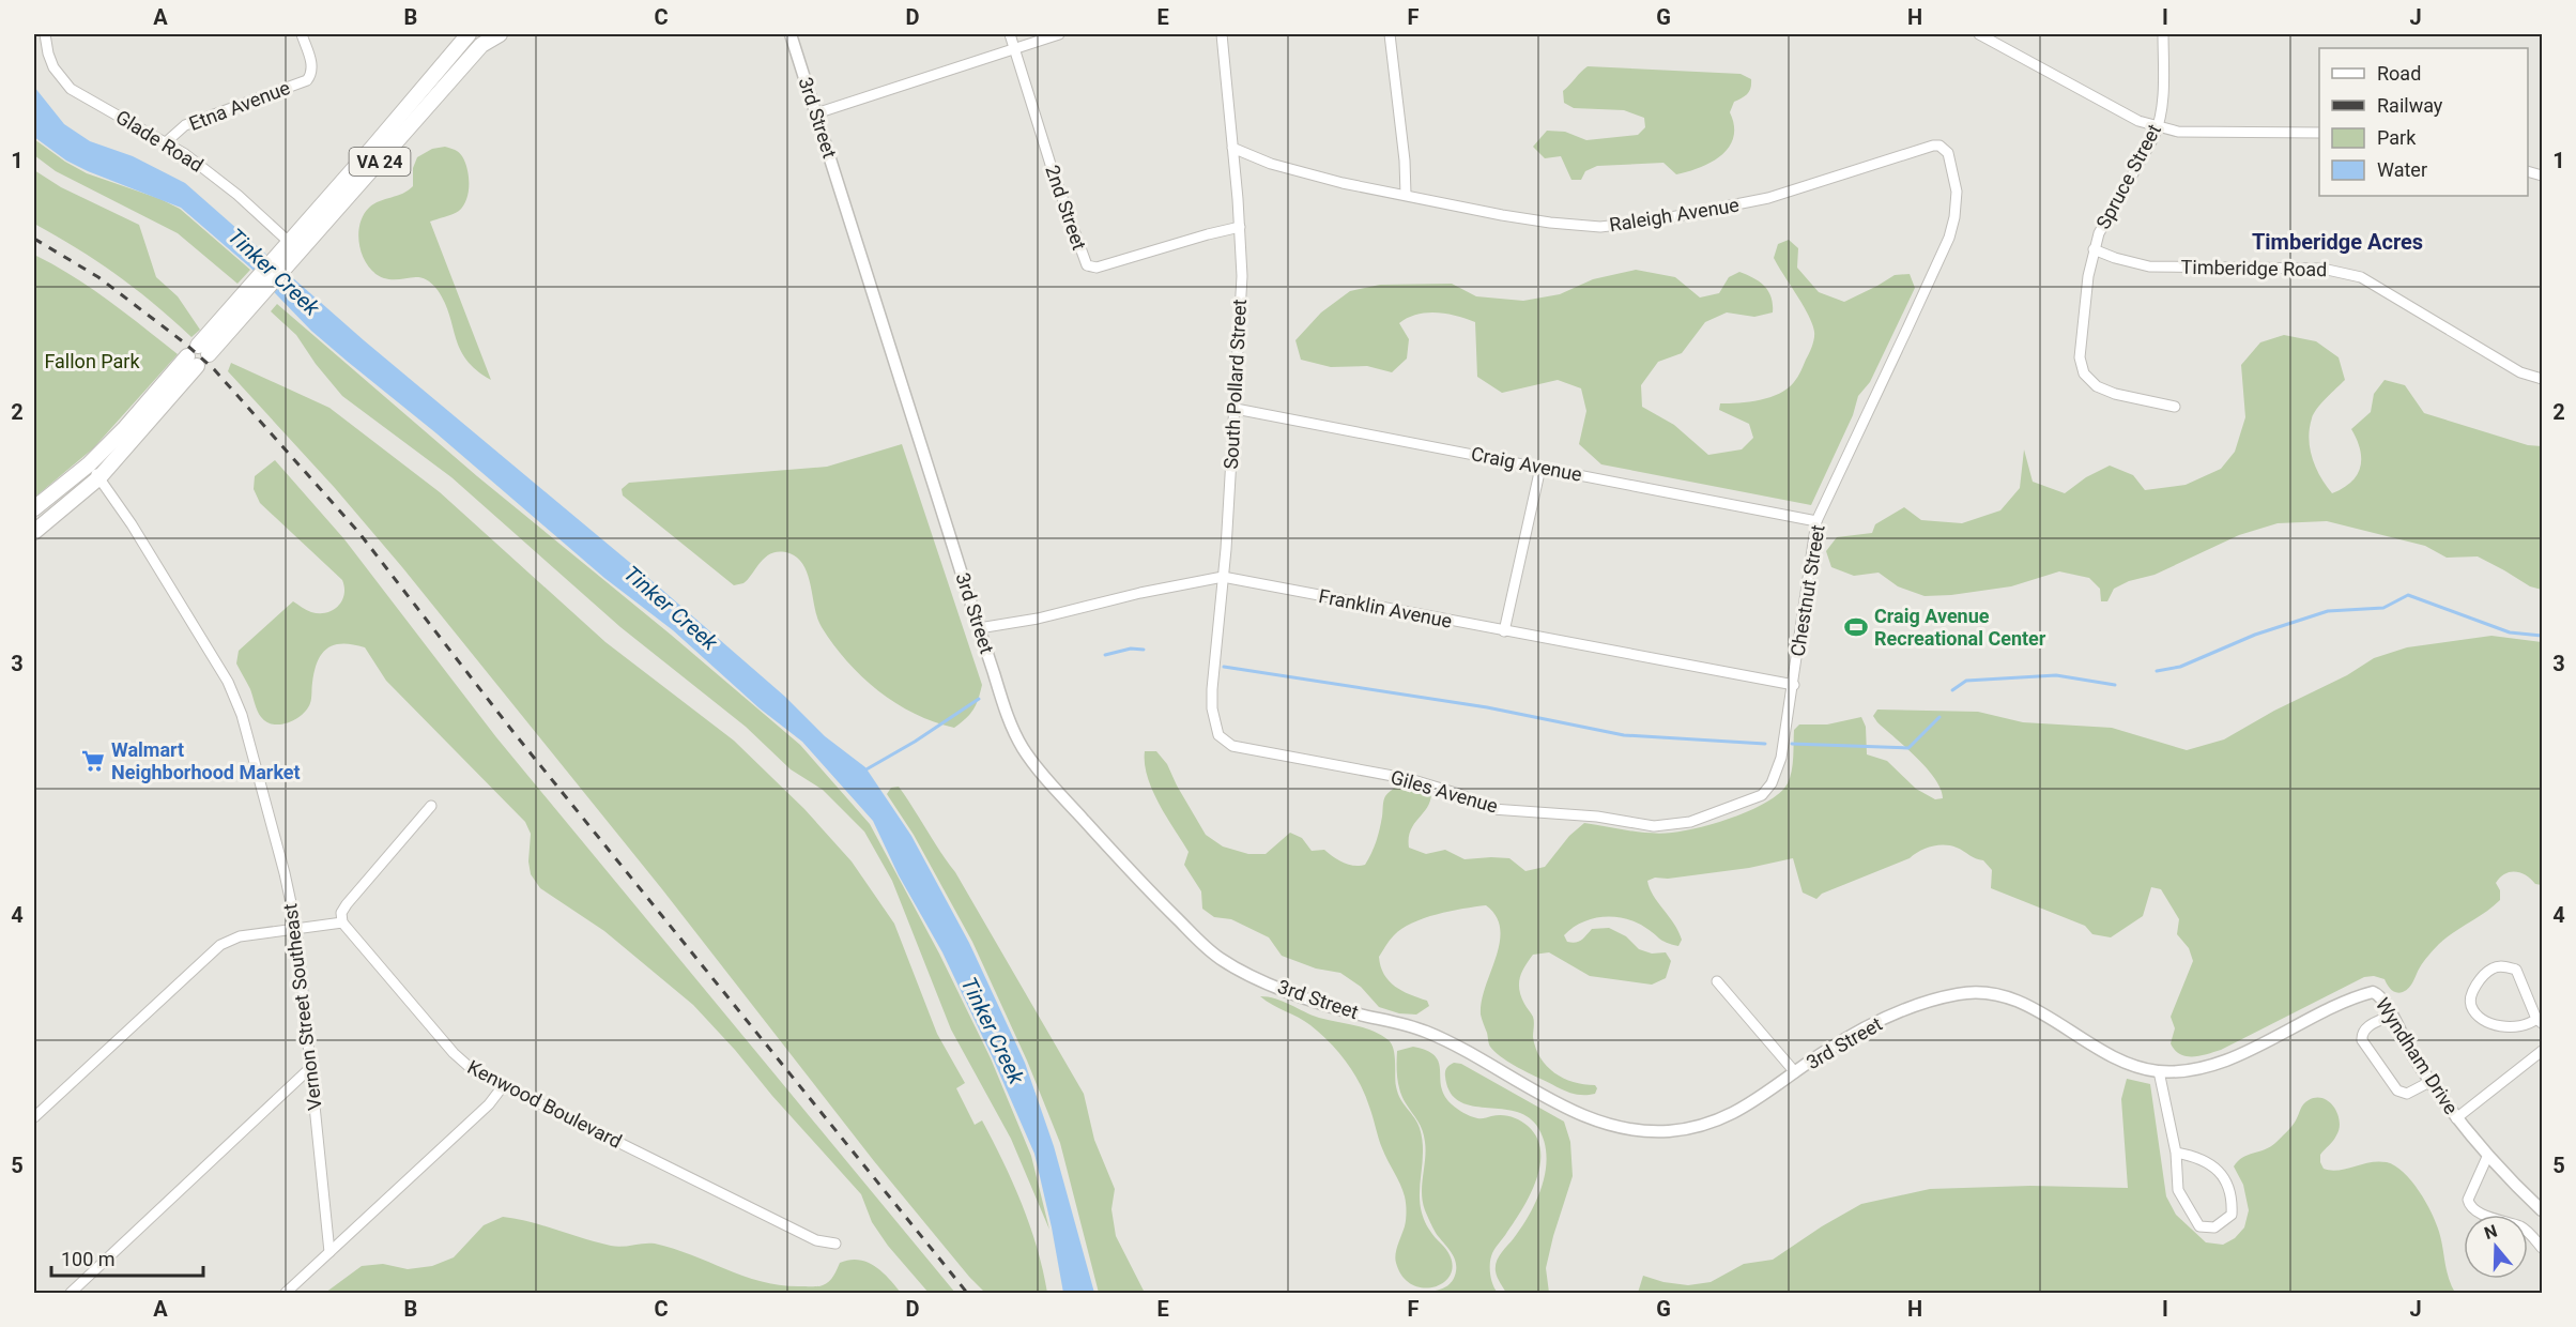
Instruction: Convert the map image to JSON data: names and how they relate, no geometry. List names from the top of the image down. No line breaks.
{"streets":{"main road":["VA 24"],"street":["Etna Avenue","3rd Street","Glade Road","Spruce Street","2nd Street","Raleigh Avenue","Timberidge Road","South Pollard Street","Craig Avenue","Chestnut Street","Franklin Avenue","Giles Avenue","Vernon Street Southeast","Wyndham Drive","Kenwood Boulevard"]},"crossings":[["Etna Avenue","Glade Road"],["3rd Street","Franklin Avenue"],["3rd Street","Wyndham Drive"],["Glade Road","VA 24"],["VA 24","Vernon Street Southeast"],["Spruce Street","Timberidge Road"],["2nd Street","South Pollard Street"],["Raleigh Avenue","South Pollard Street"],["Raleigh Avenue","Chestnut Street"],["South Pollard Street","Craig Avenue"],["South Pollard Street","Franklin Avenue"],["South Pollard Street","Giles Avenue"],["Craig Avenue","Chestnut Street"],["Chestnut Street","Franklin Avenue"],["Chestnut Street","Giles Avenue"]],"districts":["Timberidge Acres"],"water":["Tinker Creek"],"parks":["Fallon Park"],"places":{"sports":["Craig Avenue Recreational Center"],"supermarket":["Walmart Neighborhood Market"]},"legend":["Road","Railway","Park","Water"],"scale_bar":"100 m","north":"top","grid":{"columns":["A","B","C","D","E","F","G","H","I","J"],"rows":["1","2","3","4","5"]}}
